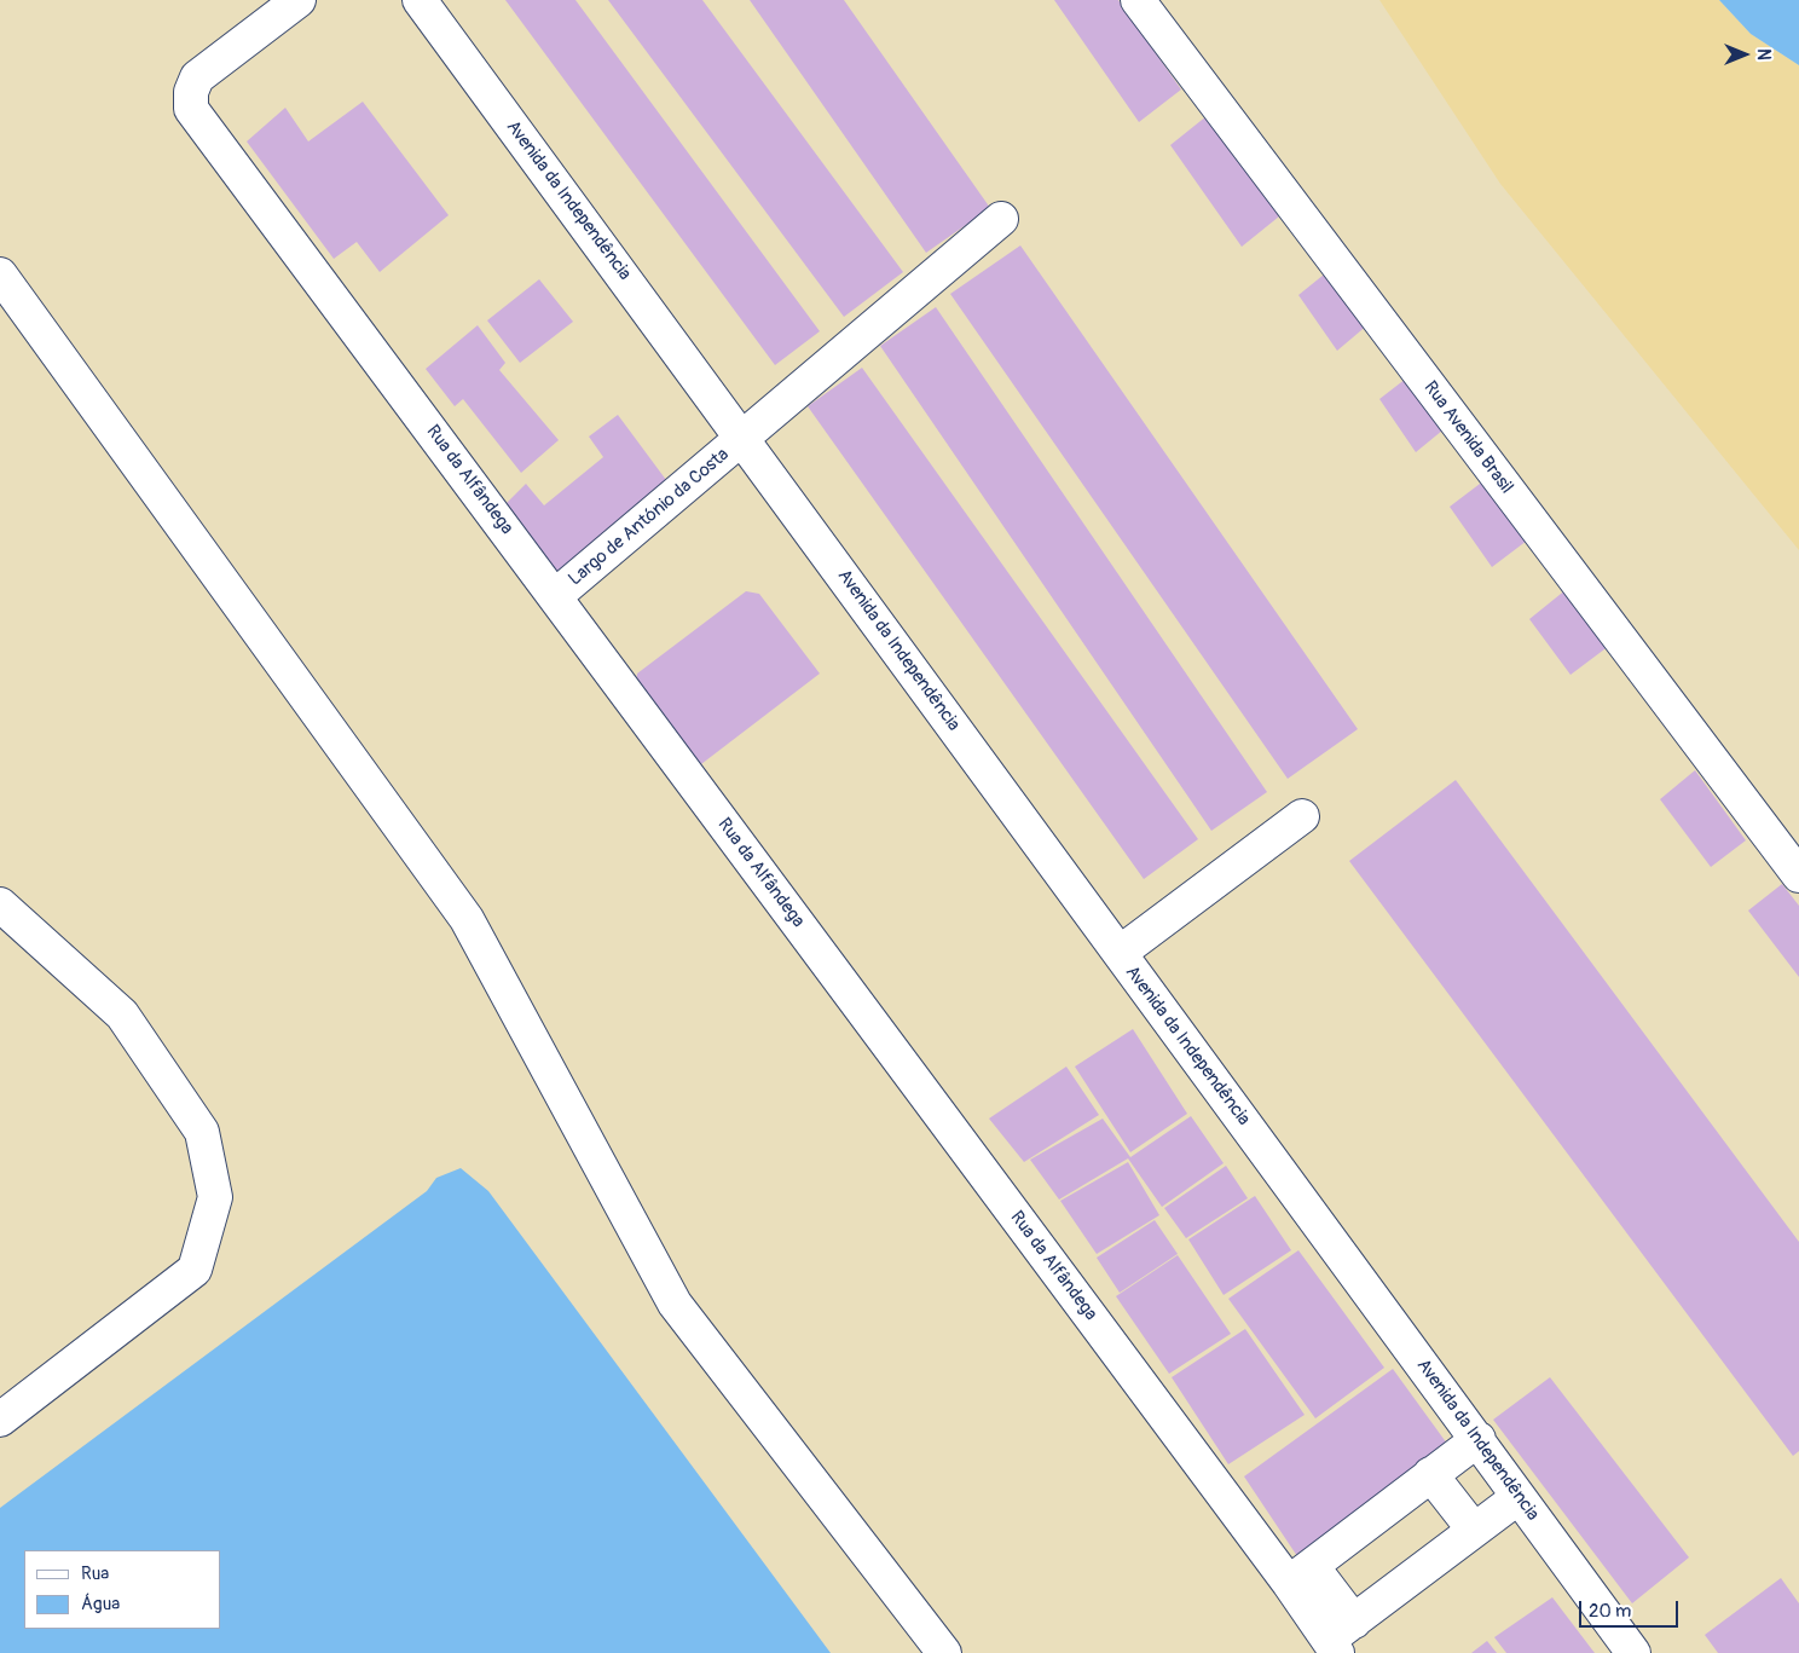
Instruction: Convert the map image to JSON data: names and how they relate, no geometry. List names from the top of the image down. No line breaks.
{"streets":{"street":["Avenida da Independência","Rua Avenida Brasil","Rua da Alfândega","Largo de António da Costa"]},"crossings":[["Avenida da Independência","Largo de António da Costa"],["Rua da Alfândega","Largo de António da Costa"]],"legend":["Rua","Água"],"scale_bar":"20 m","north":"right"}
